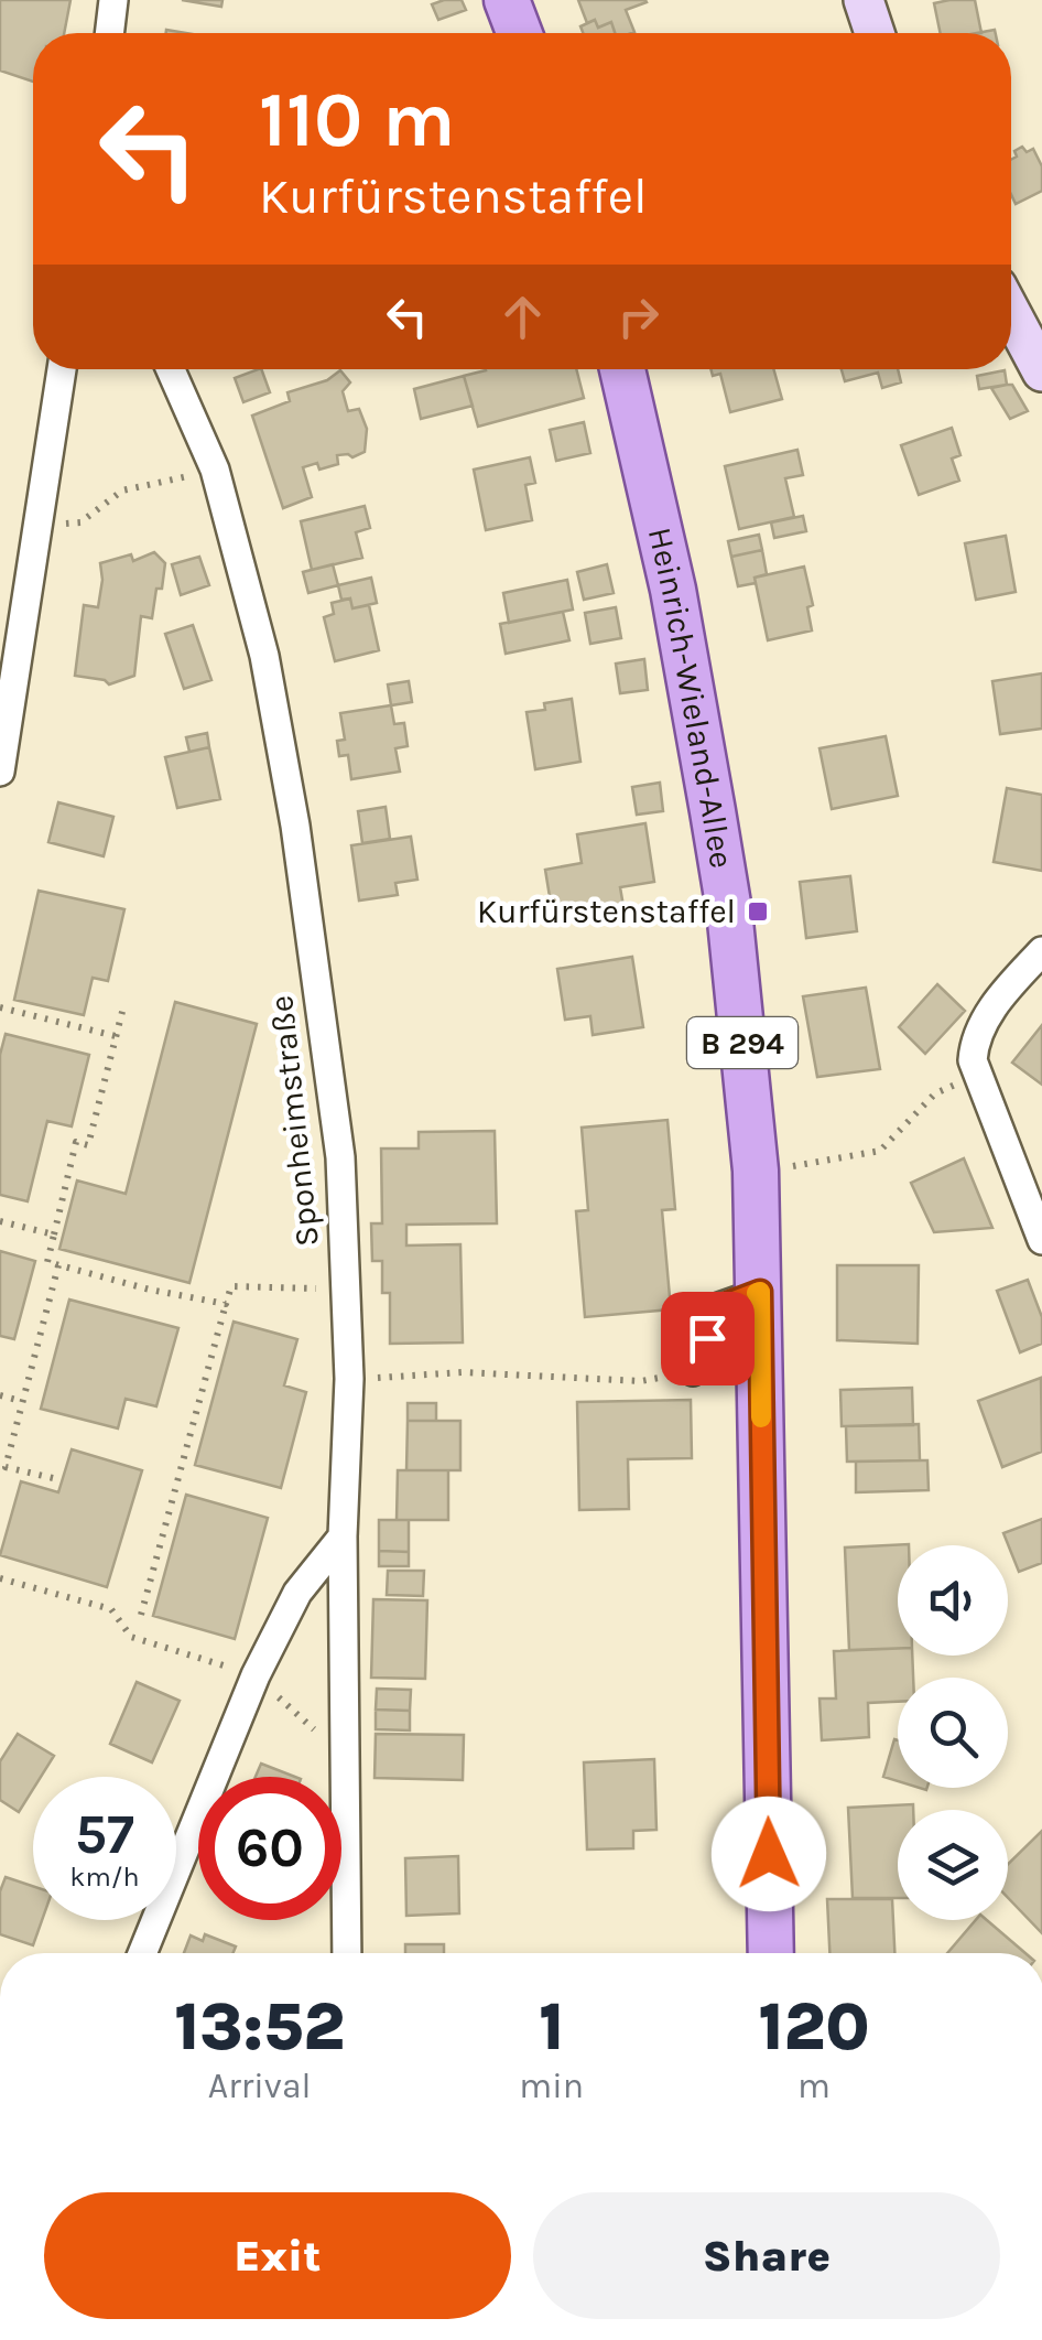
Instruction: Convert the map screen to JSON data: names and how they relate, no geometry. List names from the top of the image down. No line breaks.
{"streets":{"main road":["Heinrich-Wieland-Allee","B 294"],"street":["Sponheimstraße"]},"places":{"transit":["Kurfürstenstaffel"]},"page":{"turn":["110 m","Kurfürstenstaffel"],"speed":"57 km/h","limit":"60","eta":["13:52","Arrival","1","min","120","m"],"buttons":["Exit","Share"]}}
